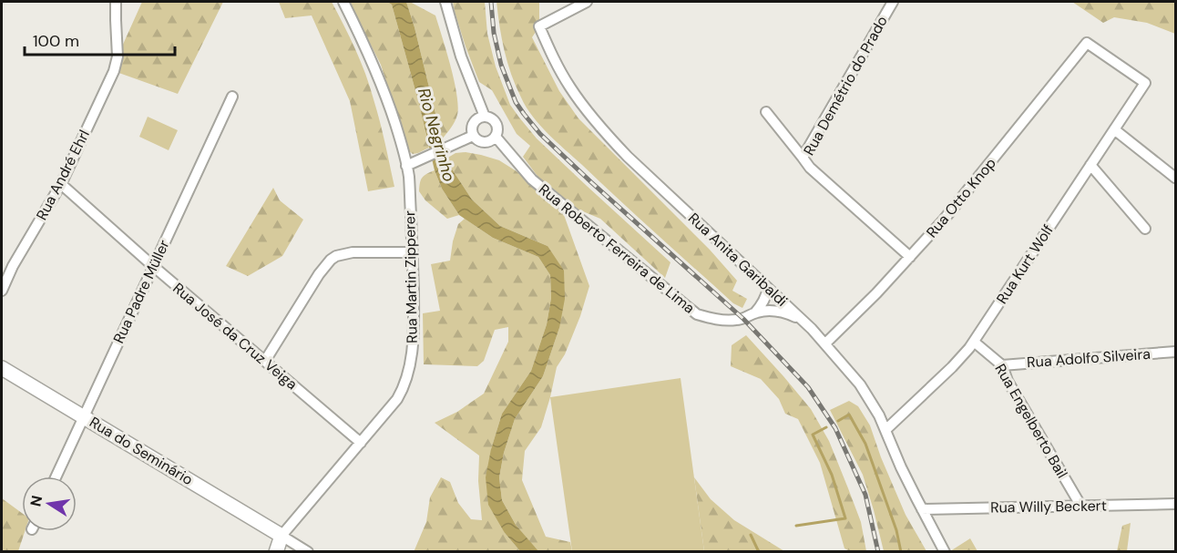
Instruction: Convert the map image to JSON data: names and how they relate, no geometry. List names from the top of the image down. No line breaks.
{"streets":{"street":["Rua Demétrio do Prado","Rua André Ehrl","Rua Otto Knop","Rua Roberto Ferreira de Lima","Rua Anita Garibaldi","Rua Kurt Wolf","Rua Martin Zipperer","Rua Padre Müller","Rua José da Cruz Veiga","Rua Adolfo Silveira","Rua Engelberto Bail","Rua do Seminário","Rua Willy Beckert"]},"crossings":[["Rua Demétrio do Prado","Rua Otto Knop"],["Rua André Ehrl","Rua José da Cruz Veiga"],["Rua Otto Knop","Rua Anita Garibaldi"],["Rua Otto Knop","Rua Kurt Wolf"],["Rua Roberto Ferreira de Lima","Rua Anita Garibaldi"],["Rua Anita Garibaldi","Rua Kurt Wolf"],["Rua Anita Garibaldi","Rua Willy Beckert"],["Rua Kurt Wolf","Rua Engelberto Bail"],["Rua Martin Zipperer","Rua José da Cruz Veiga"],["Rua Martin Zipperer","Rua do Seminário"],["Rua Padre Müller","Rua José da Cruz Veiga"],["Rua Padre Müller","Rua do Seminário"],["Rua Adolfo Silveira","Rua Engelberto Bail"],["Rua Engelberto Bail","Rua Willy Beckert"]],"water":["Rio Negrinho"],"scale_bar":"100 m","north":"left"}
